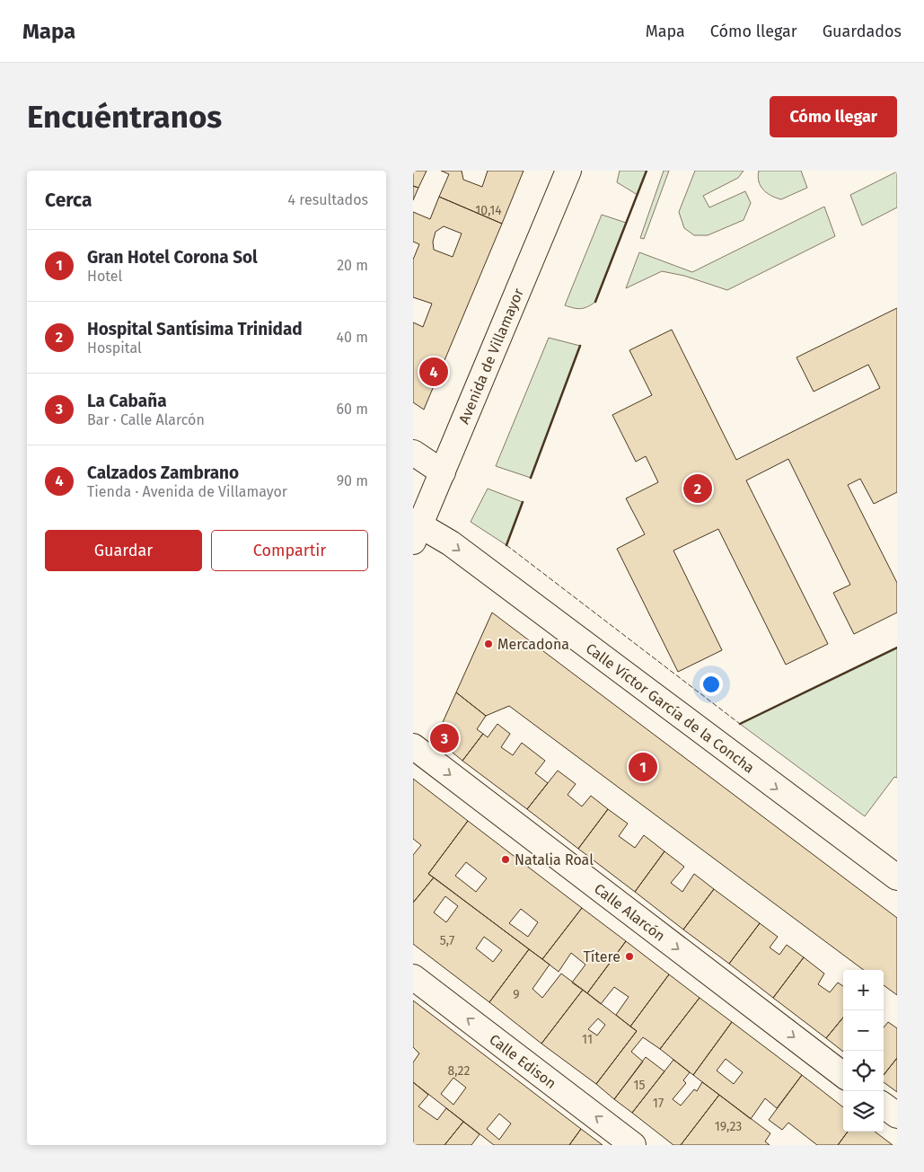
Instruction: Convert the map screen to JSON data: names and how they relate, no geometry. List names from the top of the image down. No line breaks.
{"streets":{"street":["Avenida de Villamayor","Calle Víctor García de la Concha","Calle Alarcón","Calle Edison"]},"crossings":[["Avenida de Villamayor","Calle Víctor García de la Concha"]],"one_way":["Calle Víctor García de la Concha","Calle Alarcón","Calle Edison"],"places":["Mercadona","Natalia Roal","Títere"],"house_numbers":["10,14","5,7","9","11","8,22","15","17","19,23"],"page":{"header":"Mapa","nav":["Mapa","Cómo llegar","Guardados"],"buttons":["Cómo llegar",["Guardar","Compartir"]],"title":"Encuéntranos","heading":["Cerca","4 resultados"],"list":[{"mark":"1","name":"Gran Hotel Corona Sol","note":"Hotel","value":"20 m"},{"mark":"2","name":"Hospital Santísima Trinidad","note":"Hospital","value":"40 m"},{"mark":"3","name":"La Cabaña","note":"Bar · Calle Alarcón","value":"60 m"},{"mark":"4","name":"Calzados Zambrano","note":"Tienda · Avenida de Villamayor","value":"90 m"}],"pins":["4","2","3","1"],"map_buttons":["+","−"]}}
